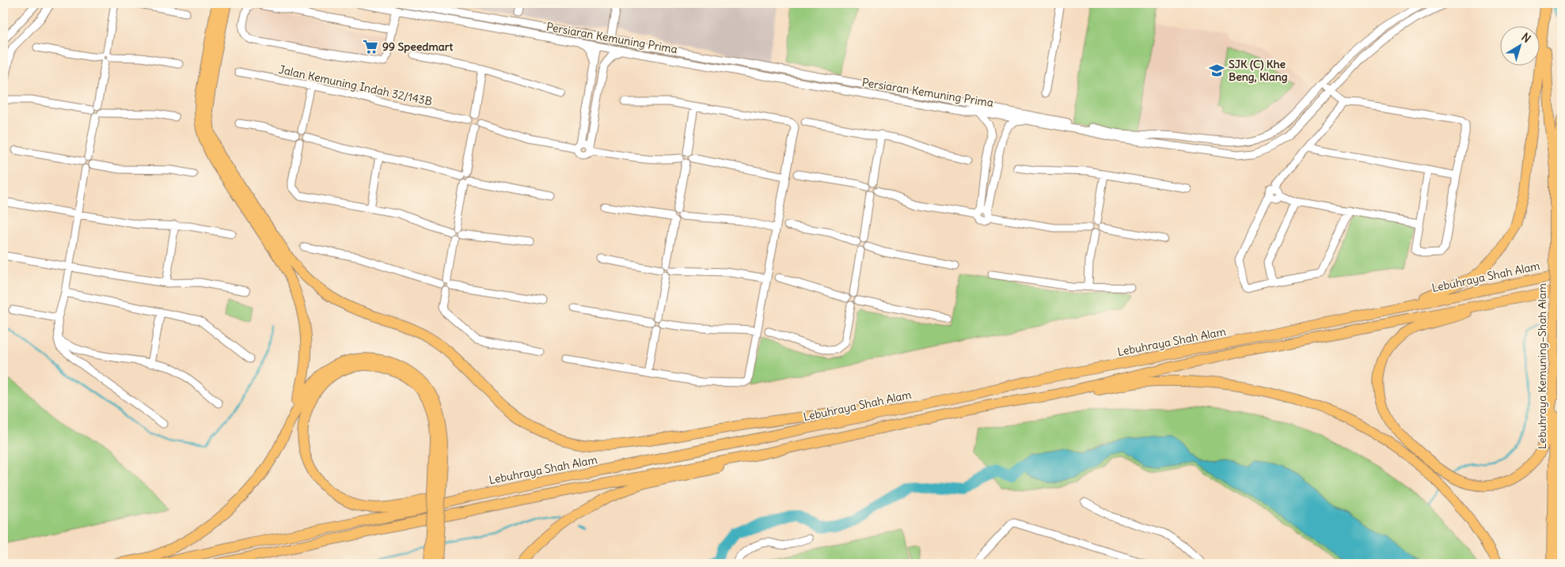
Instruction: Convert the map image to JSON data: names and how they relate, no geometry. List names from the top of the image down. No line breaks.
{"streets":{"highway":["Lebuhraya Shah Alam","Lebuhraya Kemuning–Shah Alam"],"street":["Persiaran Kemuning Prima","Jalan Kemuning Indah 32/143B"]},"places":{"supermarket":["99 Speedmart"],"school or university":["SJK (C) Khe Beng, Klang"]},"north":"top right"}
